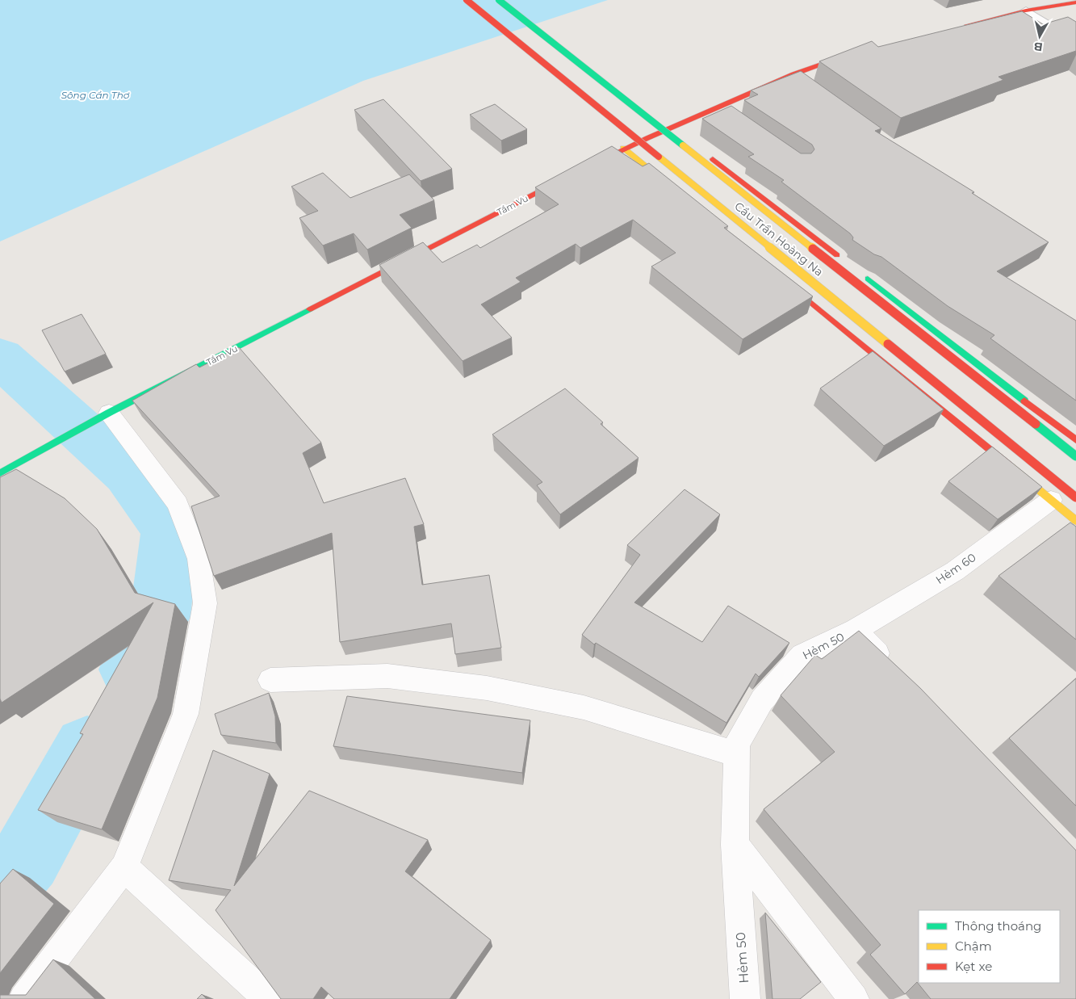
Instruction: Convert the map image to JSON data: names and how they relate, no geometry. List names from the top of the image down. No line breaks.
{"streets":{"main road":["Tầm Vu","Cầu Trần Hoàng Na"],"street":["Hẻm 60","Hẻm 50"]},"crossings":[["Hẻm 60","Hẻm 50"]],"water":["Sông Cần Thơ"],"legend":["Thông thoáng","Chậm","Kẹt xe"],"north":"bottom"}
